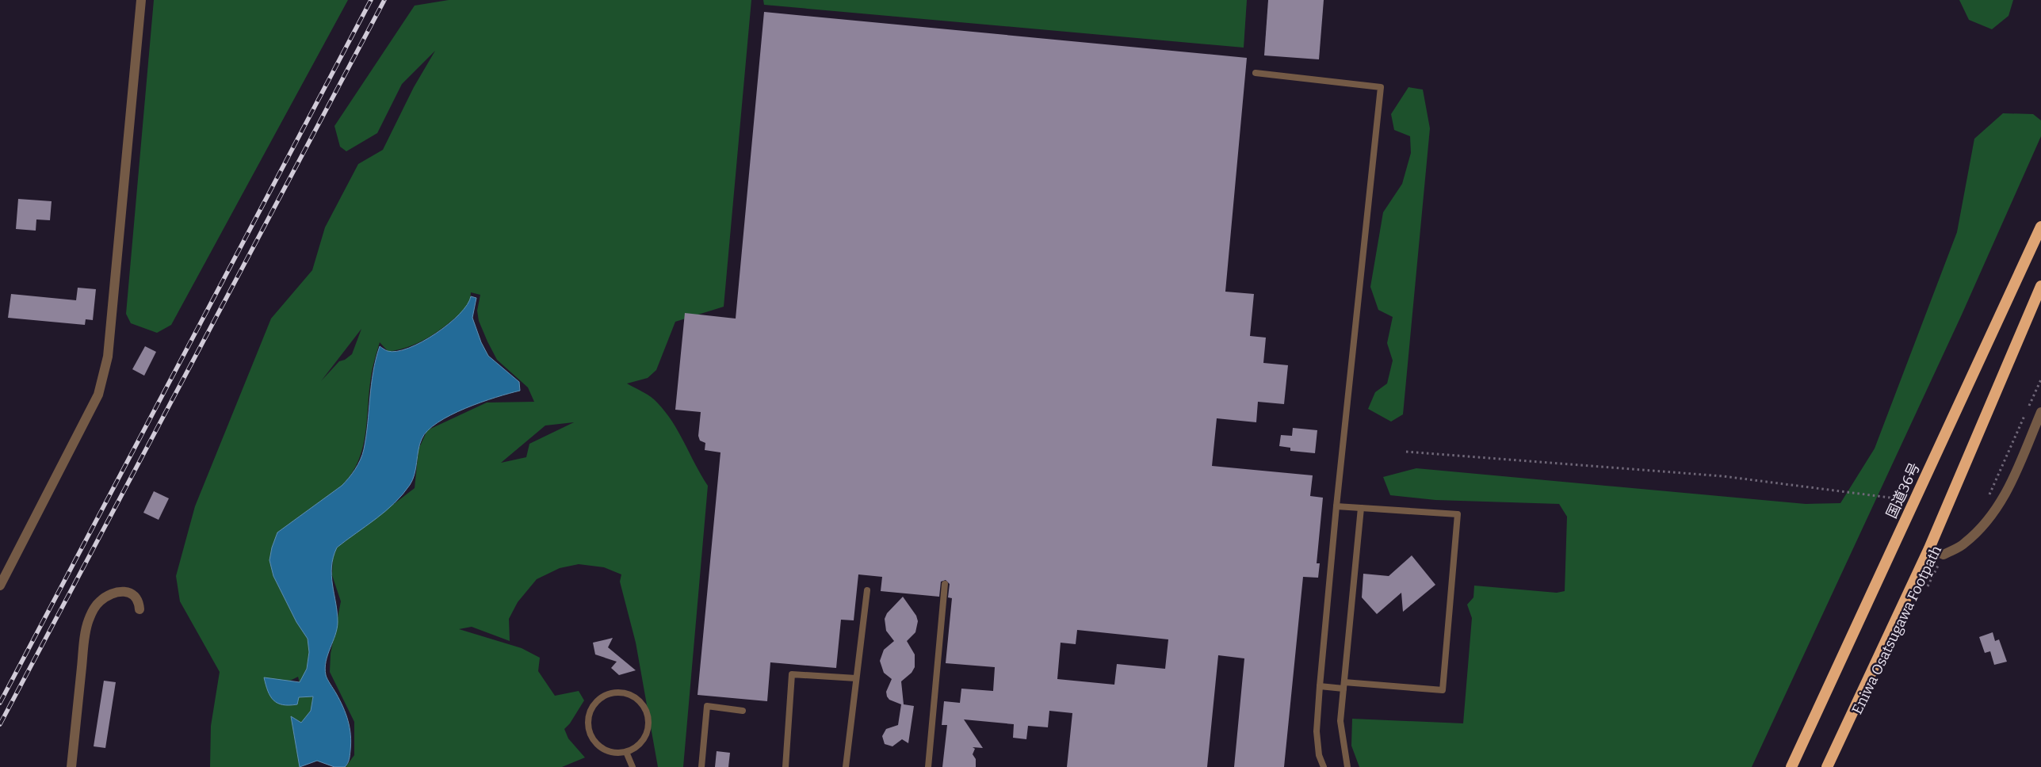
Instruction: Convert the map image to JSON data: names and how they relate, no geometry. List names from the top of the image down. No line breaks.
{"streets":{"highway":["国道36号"],"path":["Eniwa Osatsugawa Footpath"]}}
